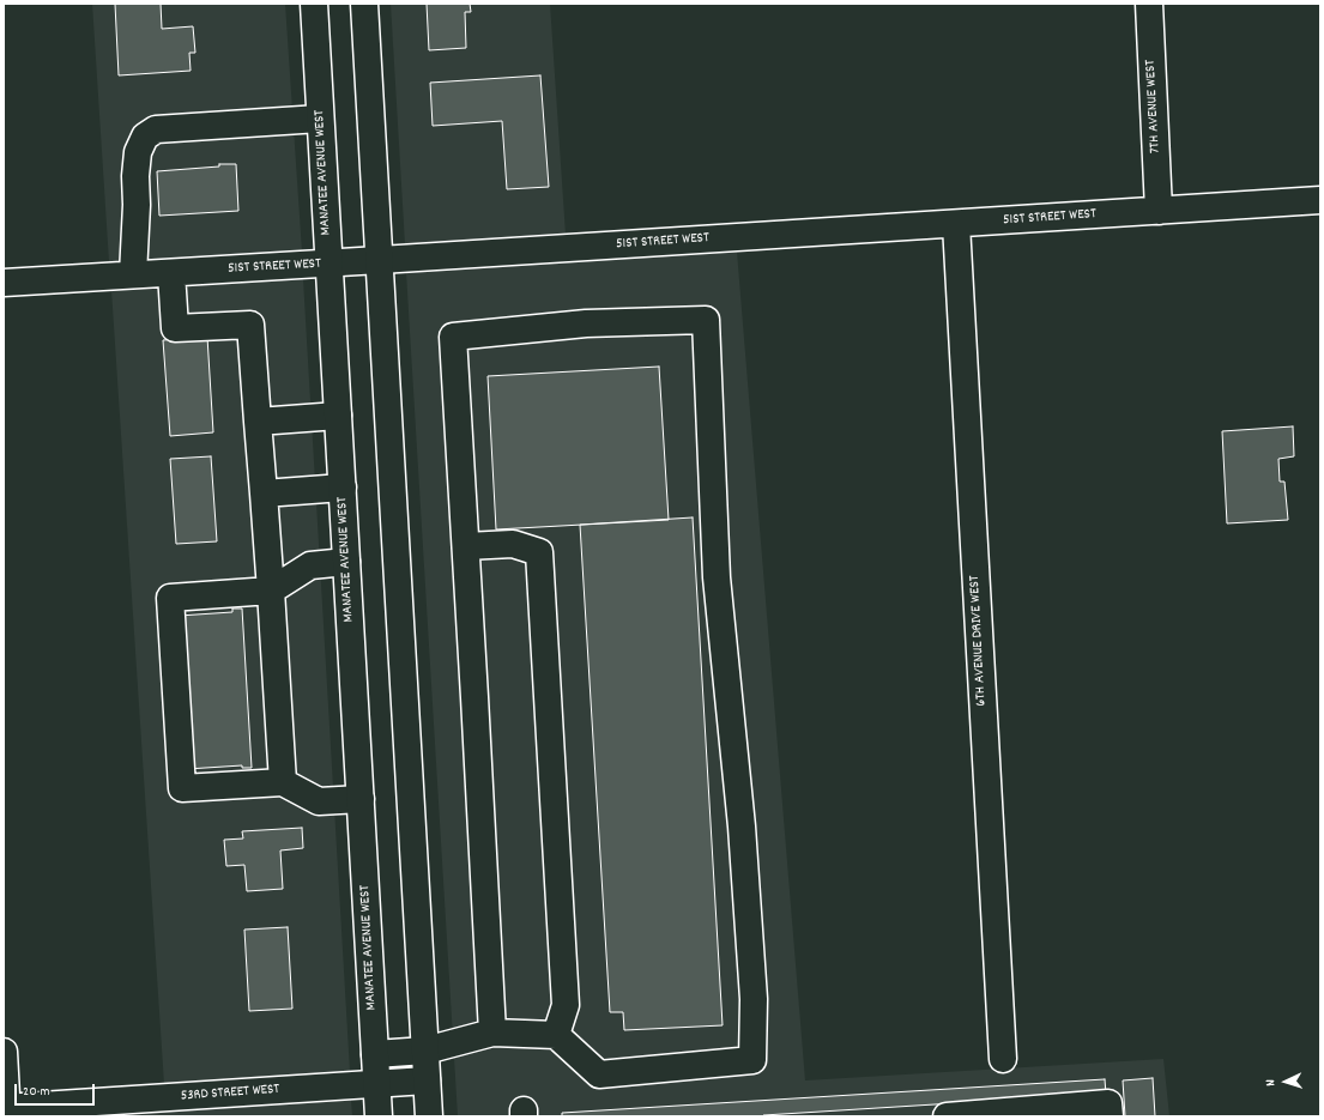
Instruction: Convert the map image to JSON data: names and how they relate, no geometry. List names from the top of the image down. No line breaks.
{"streets":{"street":["7TH AVENUE WEST","MANATEE AVENUE WEST","51ST STREET WEST","6TH AVENUE DRIVE WEST","53RD STREET WEST"]},"crossings":[["7TH AVENUE WEST","51ST STREET WEST"],["MANATEE AVENUE WEST","51ST STREET WEST"],["MANATEE AVENUE WEST","53RD STREET WEST"],["51ST STREET WEST","6TH AVENUE DRIVE WEST"]],"scale_bar":"20 m","north":"left"}
